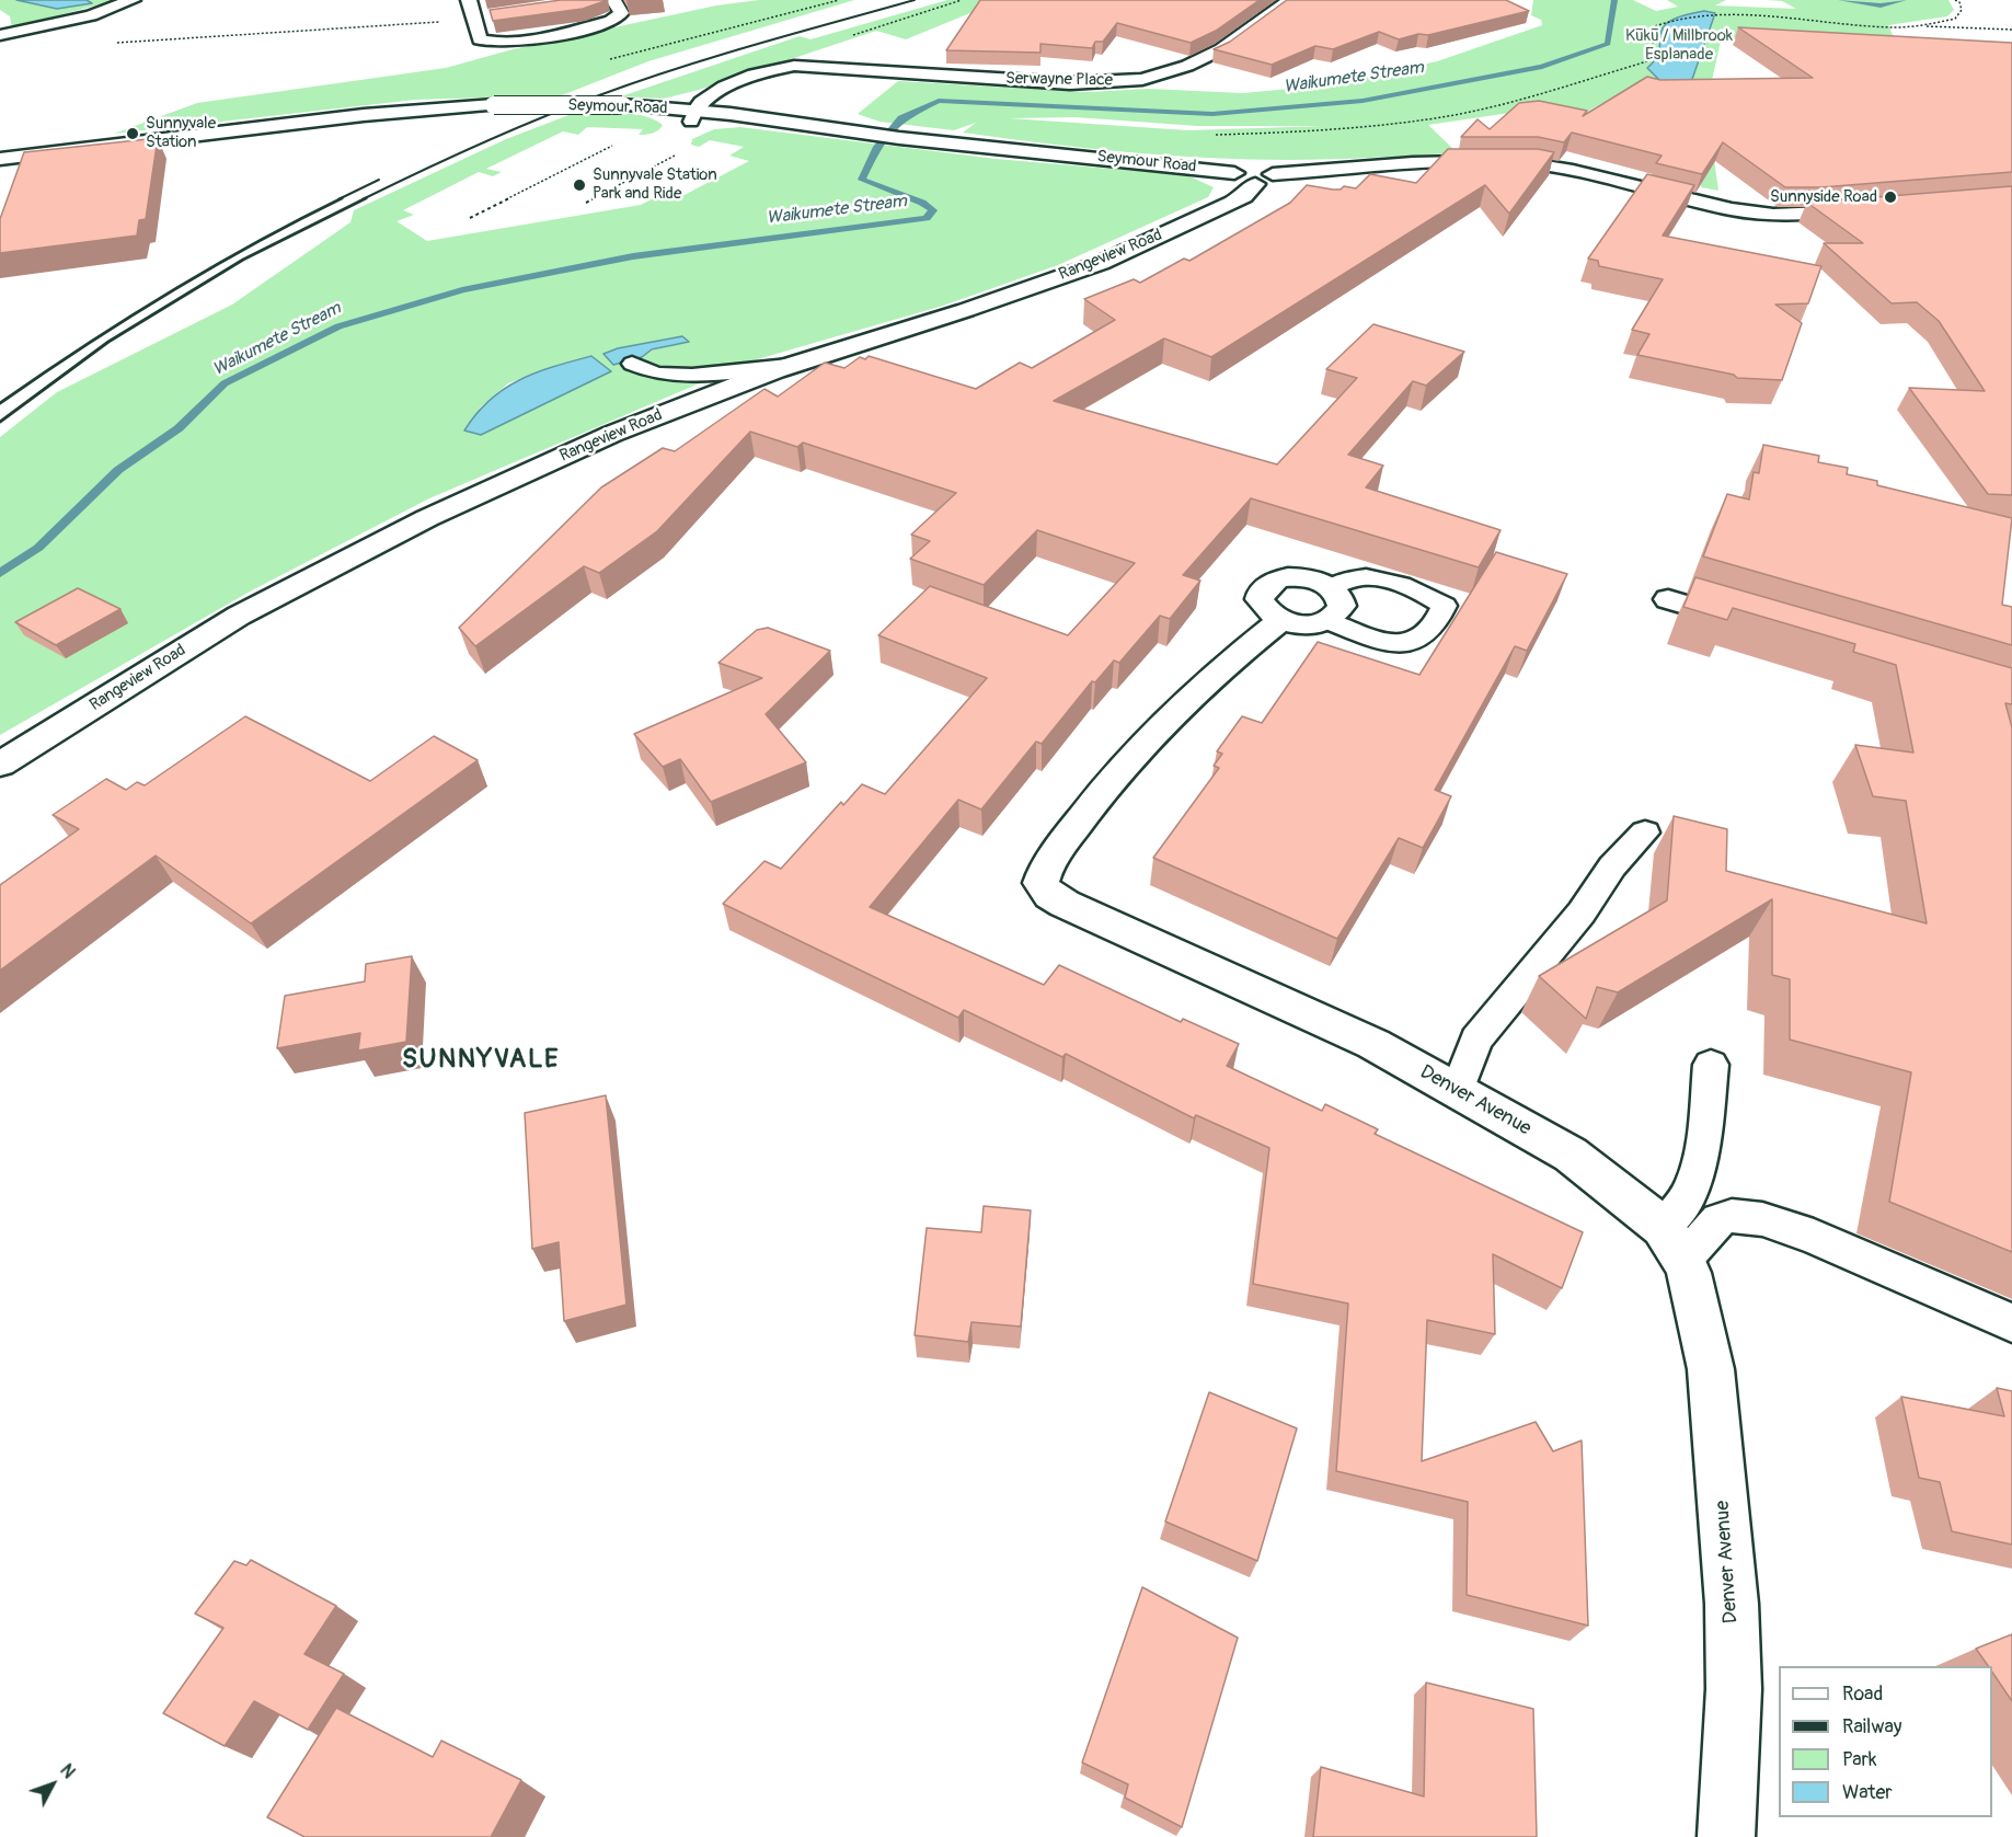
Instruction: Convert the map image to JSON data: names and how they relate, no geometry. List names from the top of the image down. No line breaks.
{"streets":{"street":["Serwayne Place","Seymour Road","Rangeview Road","Denver Avenue"]},"crossings":[["Serwayne Place","Seymour Road"],["Seymour Road","Rangeview Road"]],"districts":["SUNNYVALE"],"water":["Waikumete Stream"],"parks":["Kūkū / Millbrook Esplanade"],"places":["Sunnyvale Station","Sunnyvale Station Park and Ride","Sunnyside Road"],"legend":["Road","Railway","Park","Water"],"north":"top right"}
